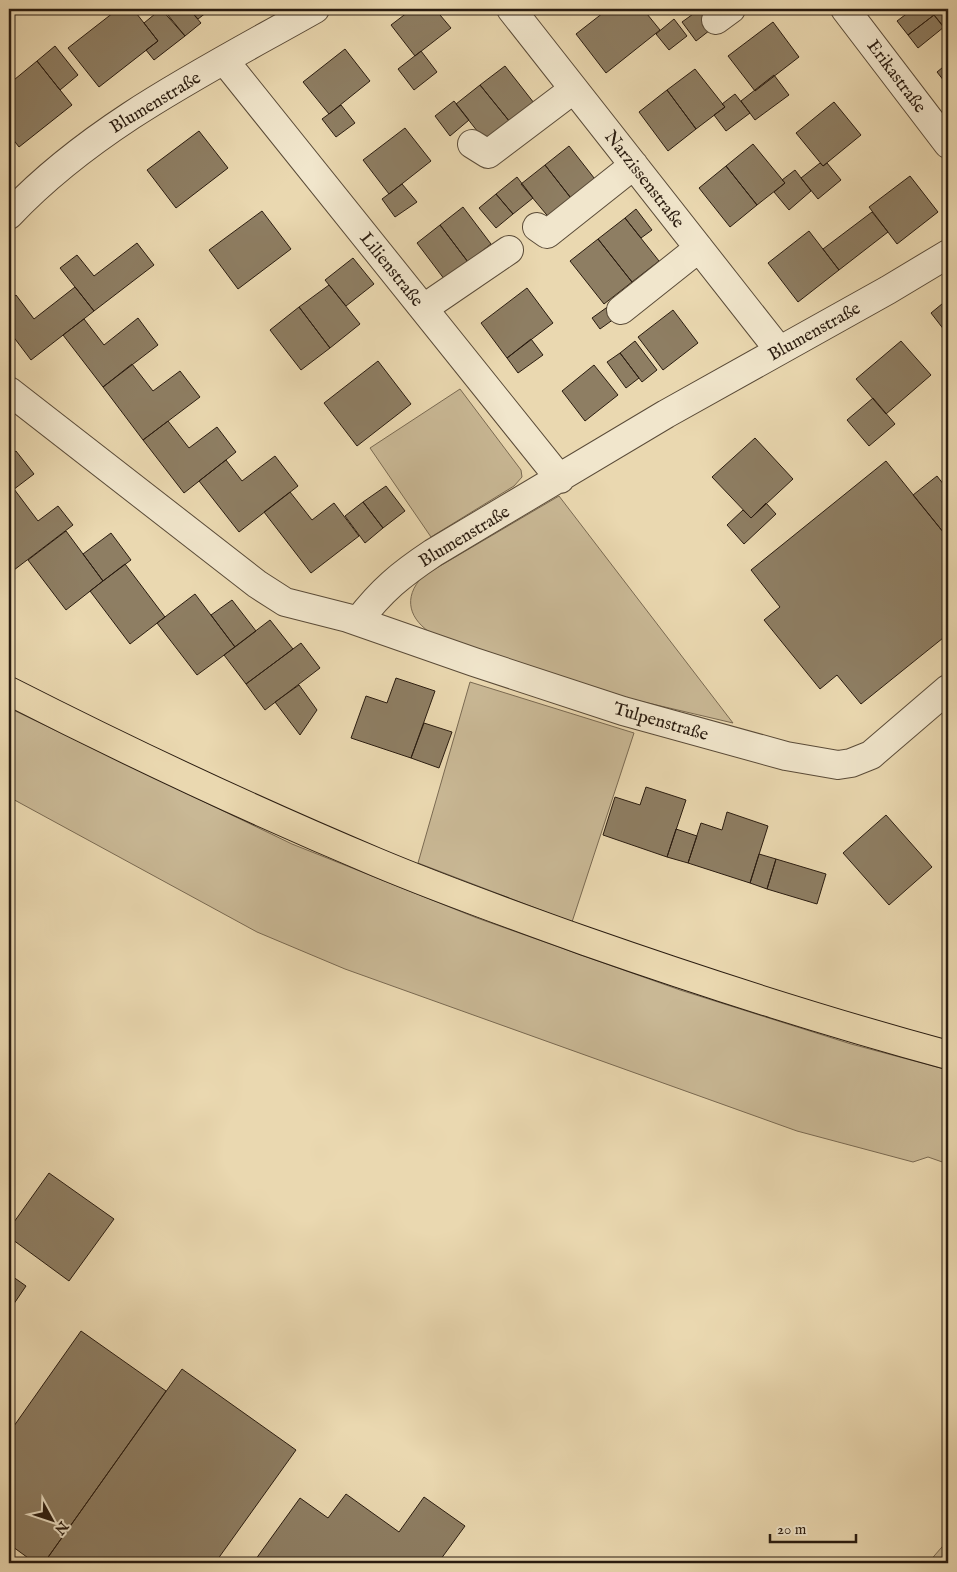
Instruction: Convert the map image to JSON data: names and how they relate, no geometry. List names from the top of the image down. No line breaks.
{"streets":{"street":["Erikastraße","Blumenstraße","Narzissenstraße","Lilienstraße","Tulpenstraße"]},"crossings":[["Blumenstraße","Narzissenstraße"],["Blumenstraße","Lilienstraße"],["Blumenstraße","Tulpenstraße"]],"scale_bar":"20 m","north":"bottom right"}
